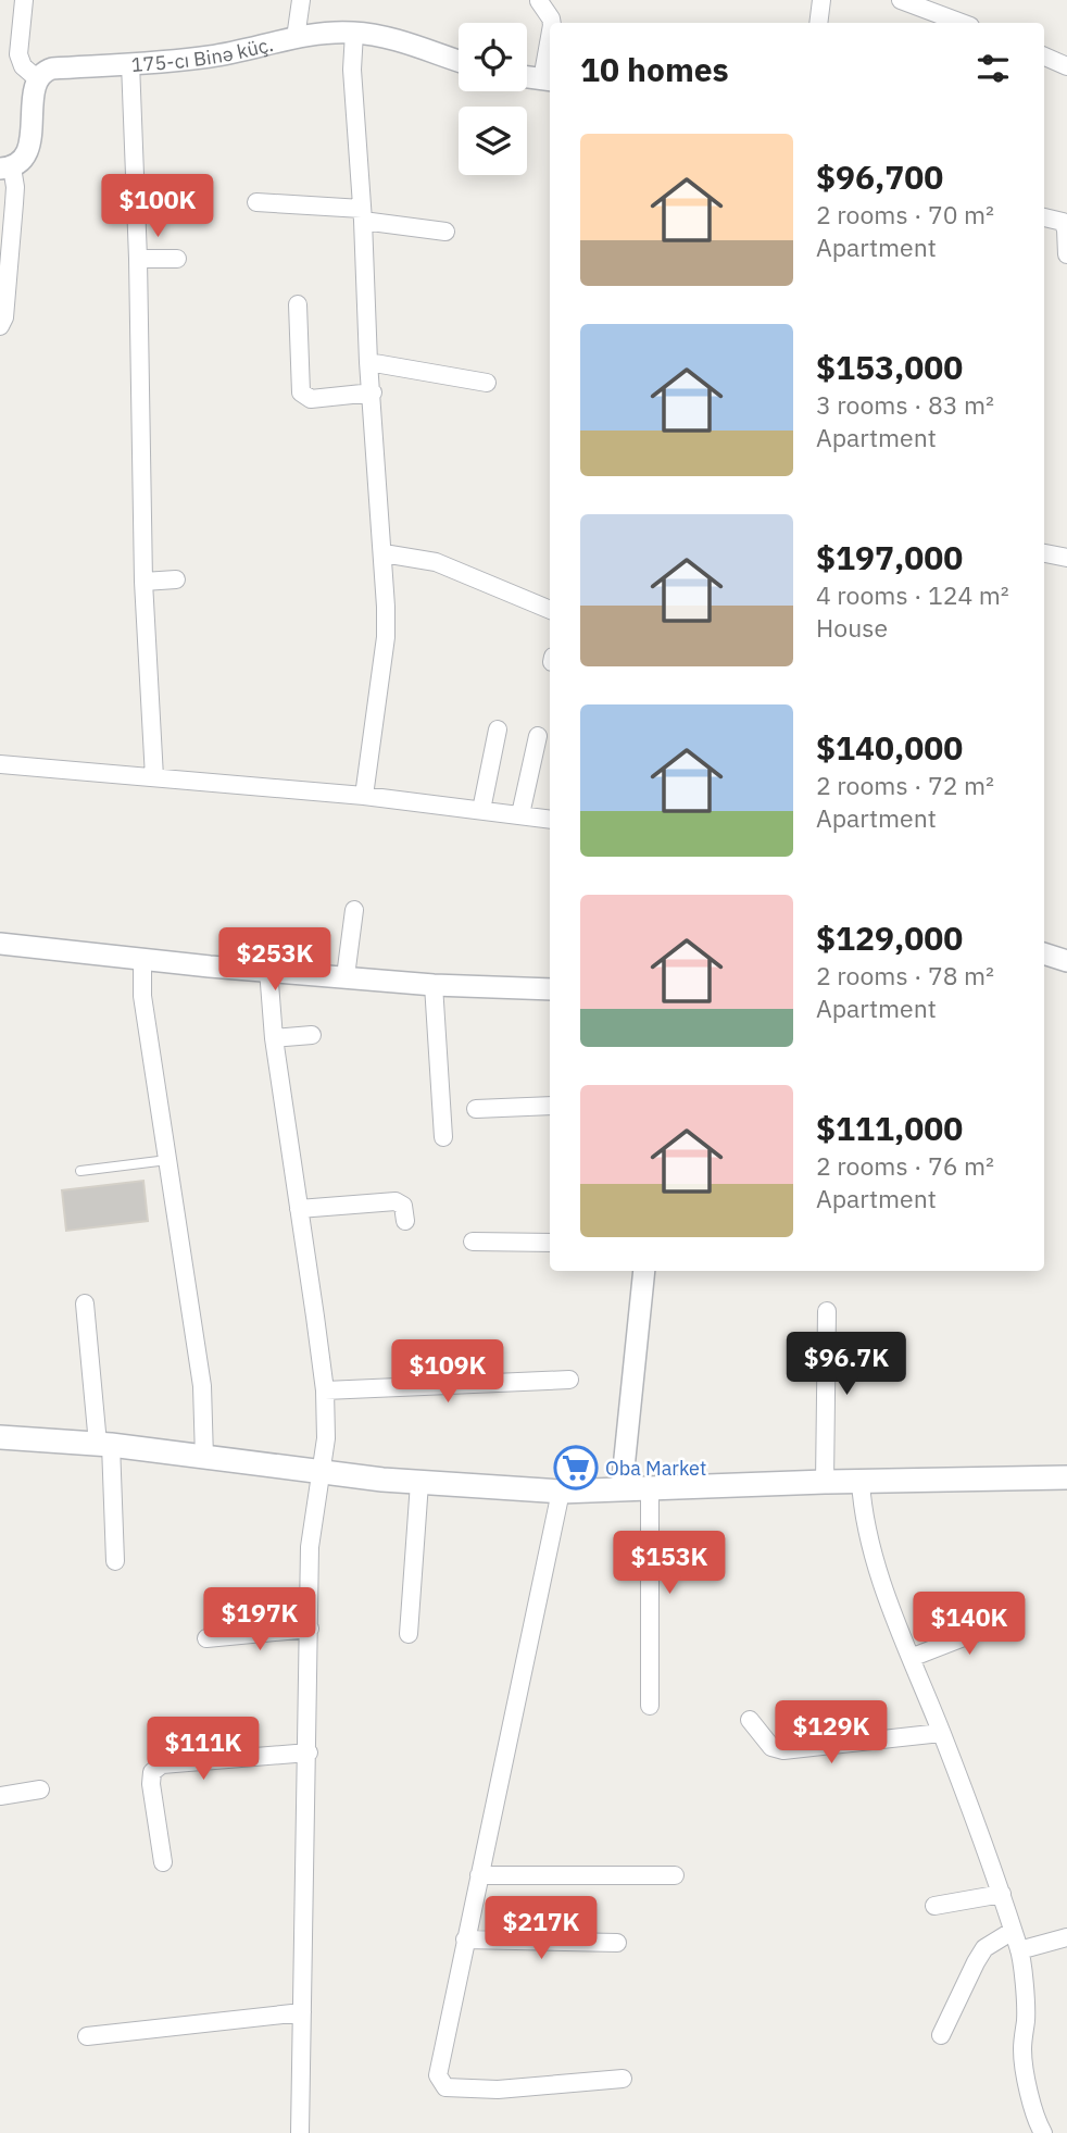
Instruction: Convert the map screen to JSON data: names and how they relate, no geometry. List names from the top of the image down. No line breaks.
{"streets":{"street":["175-cı Binə küç."]},"places":{"supermarket":["Oba Market"]},"page":{"heading":"10 homes","list":[{"name":"$96,700","note":"2 rooms · 70 m² · Apartment"},{"name":"$153,000","note":"3 rooms · 83 m² · Apartment"},{"name":"$197,000","note":"4 rooms · 124 m² · House"},{"name":"$140,000","note":"2 rooms · 72 m² · Apartment"},{"name":"$129,000","note":"2 rooms · 78 m² · Apartment"},{"name":"$111,000","note":"2 rooms · 76 m² · Apartment"}],"price":["$100K","$253K","$96.7K","$109K","$153K","$197K","$140K","$129K","$111K","$217K"]}}
